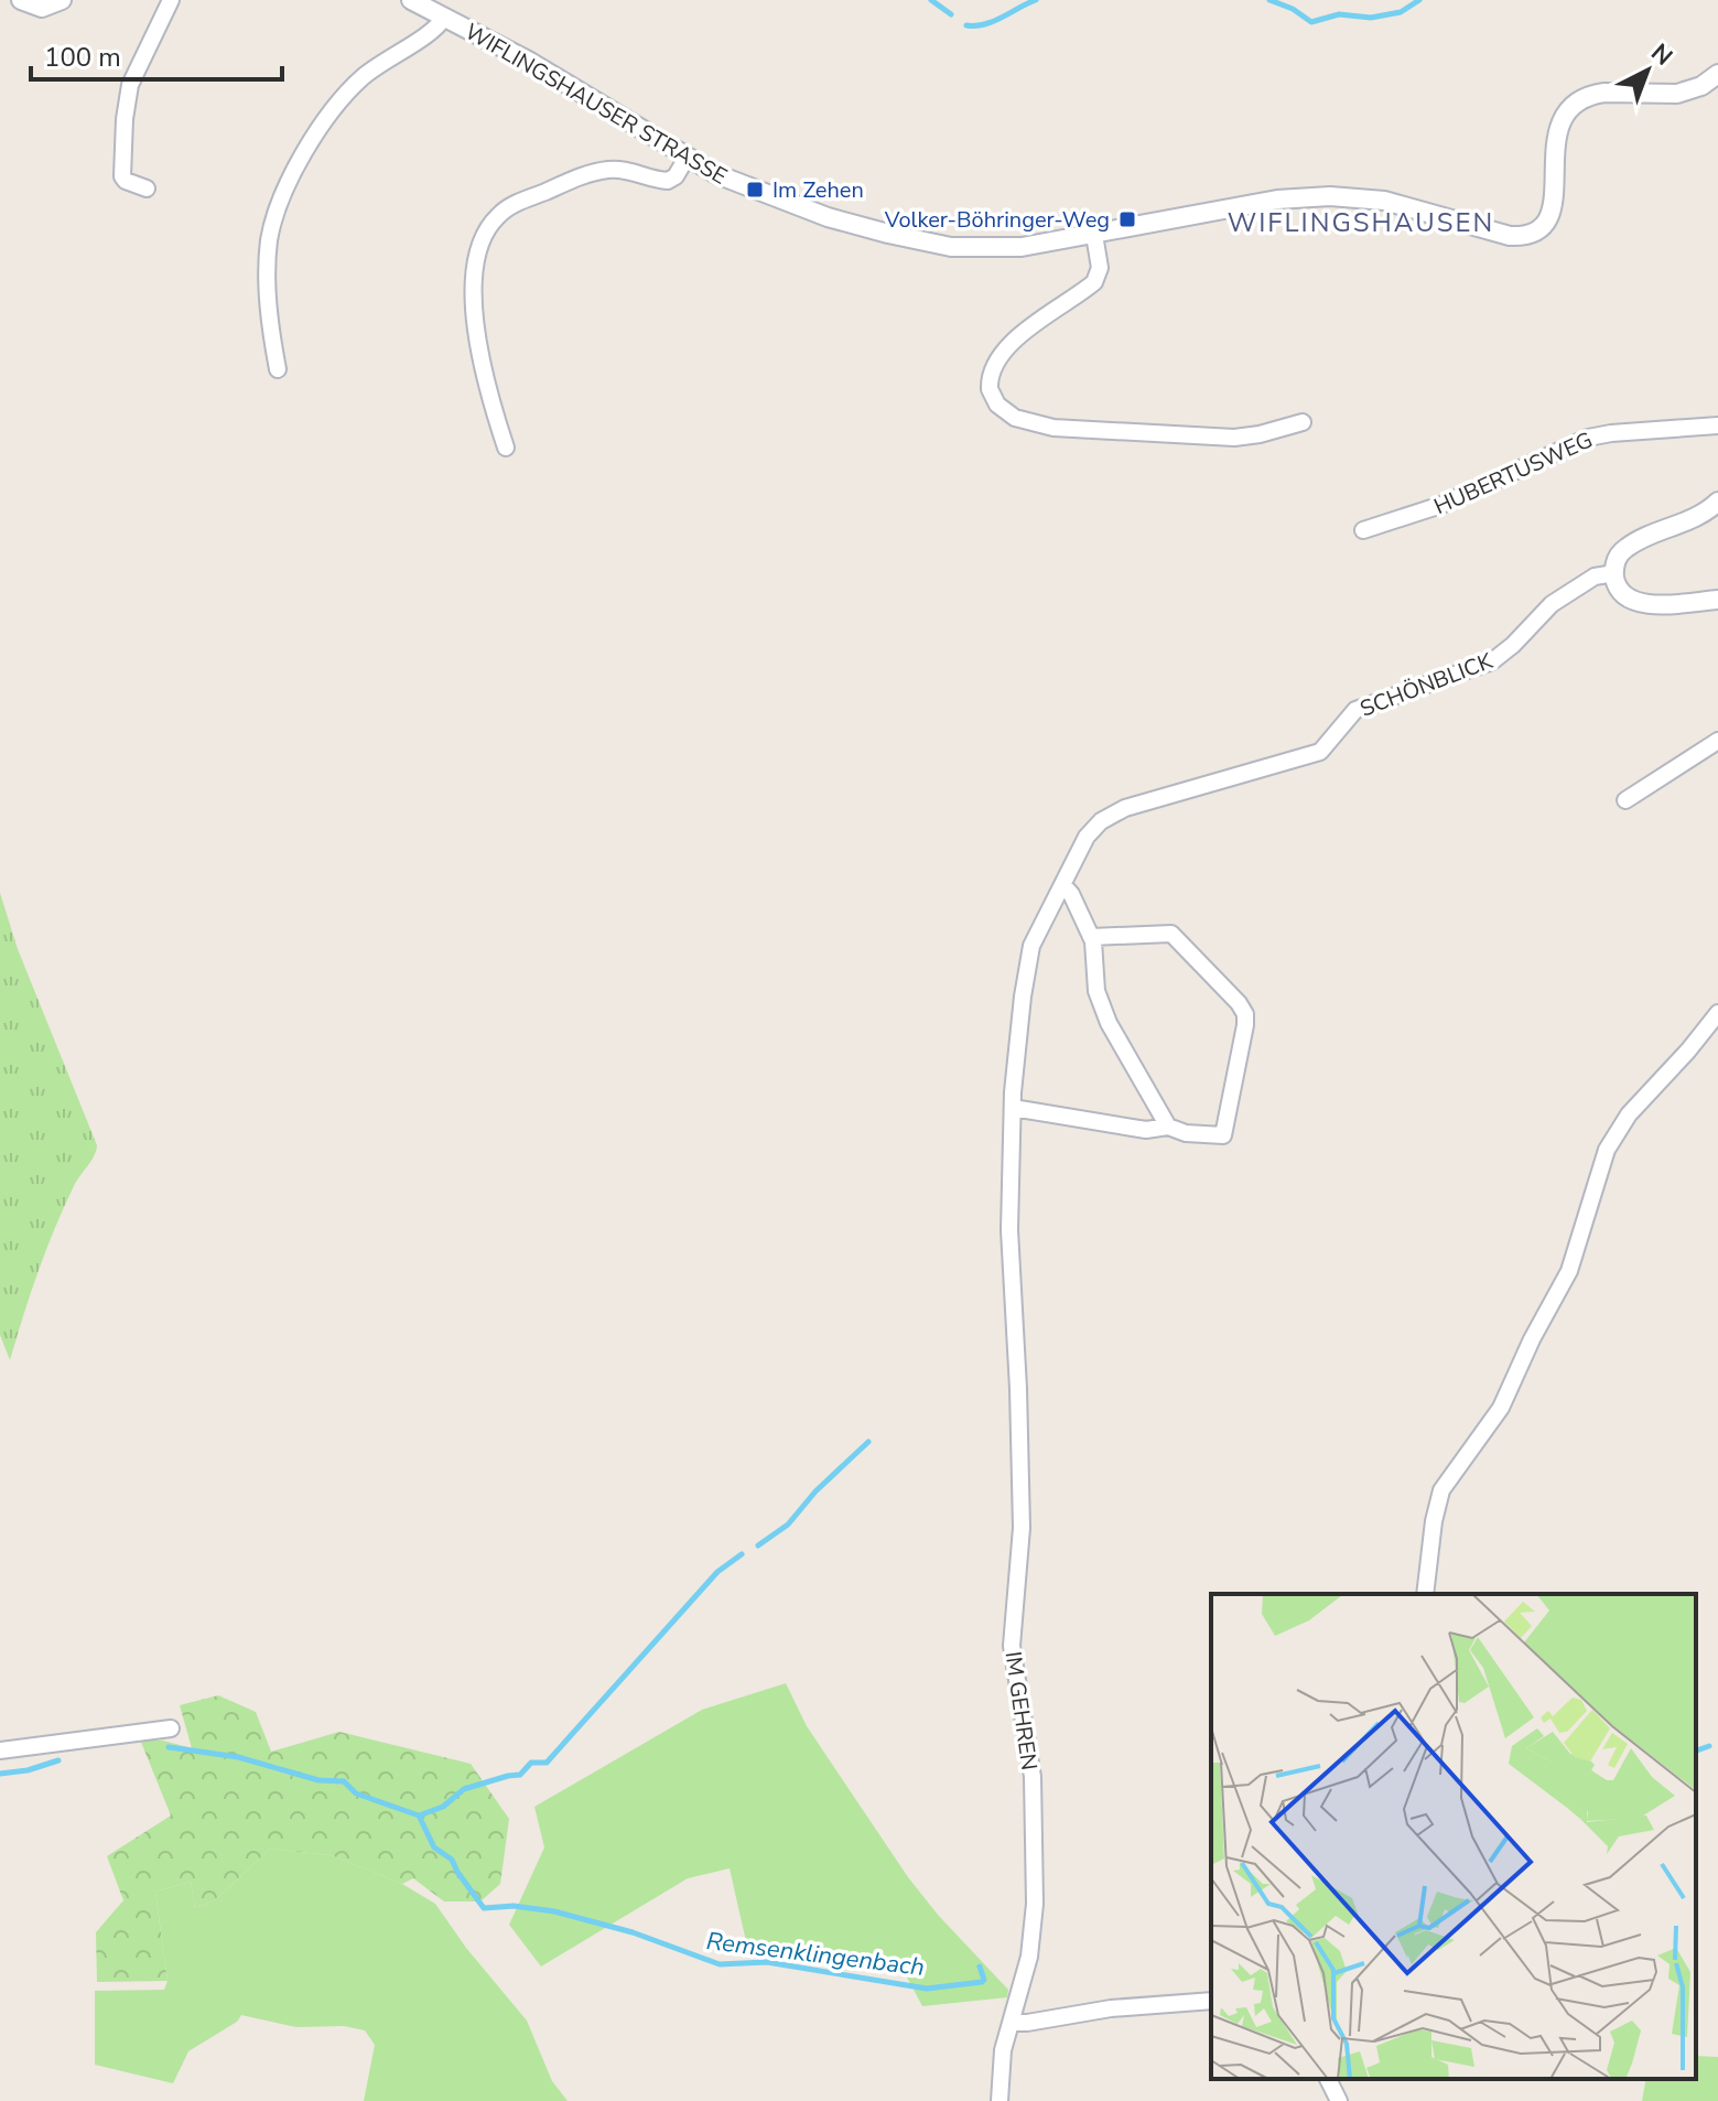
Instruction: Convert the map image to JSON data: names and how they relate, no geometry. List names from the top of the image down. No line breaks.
{"streets":{"street":["WIFLINGSHAUSER STRASSE","HUBERTUSWEG","SCHÖNBLICK","IM GEHREN"]},"crossings":[["SCHÖNBLICK","IM GEHREN"]],"districts":["WIFLINGSHAUSEN"],"water":["Remsenklingenbach"],"places":{"transit":["Im Zehen","Volker-Böhringer-Weg"]},"scale_bar":"100 m","north":"top right"}
